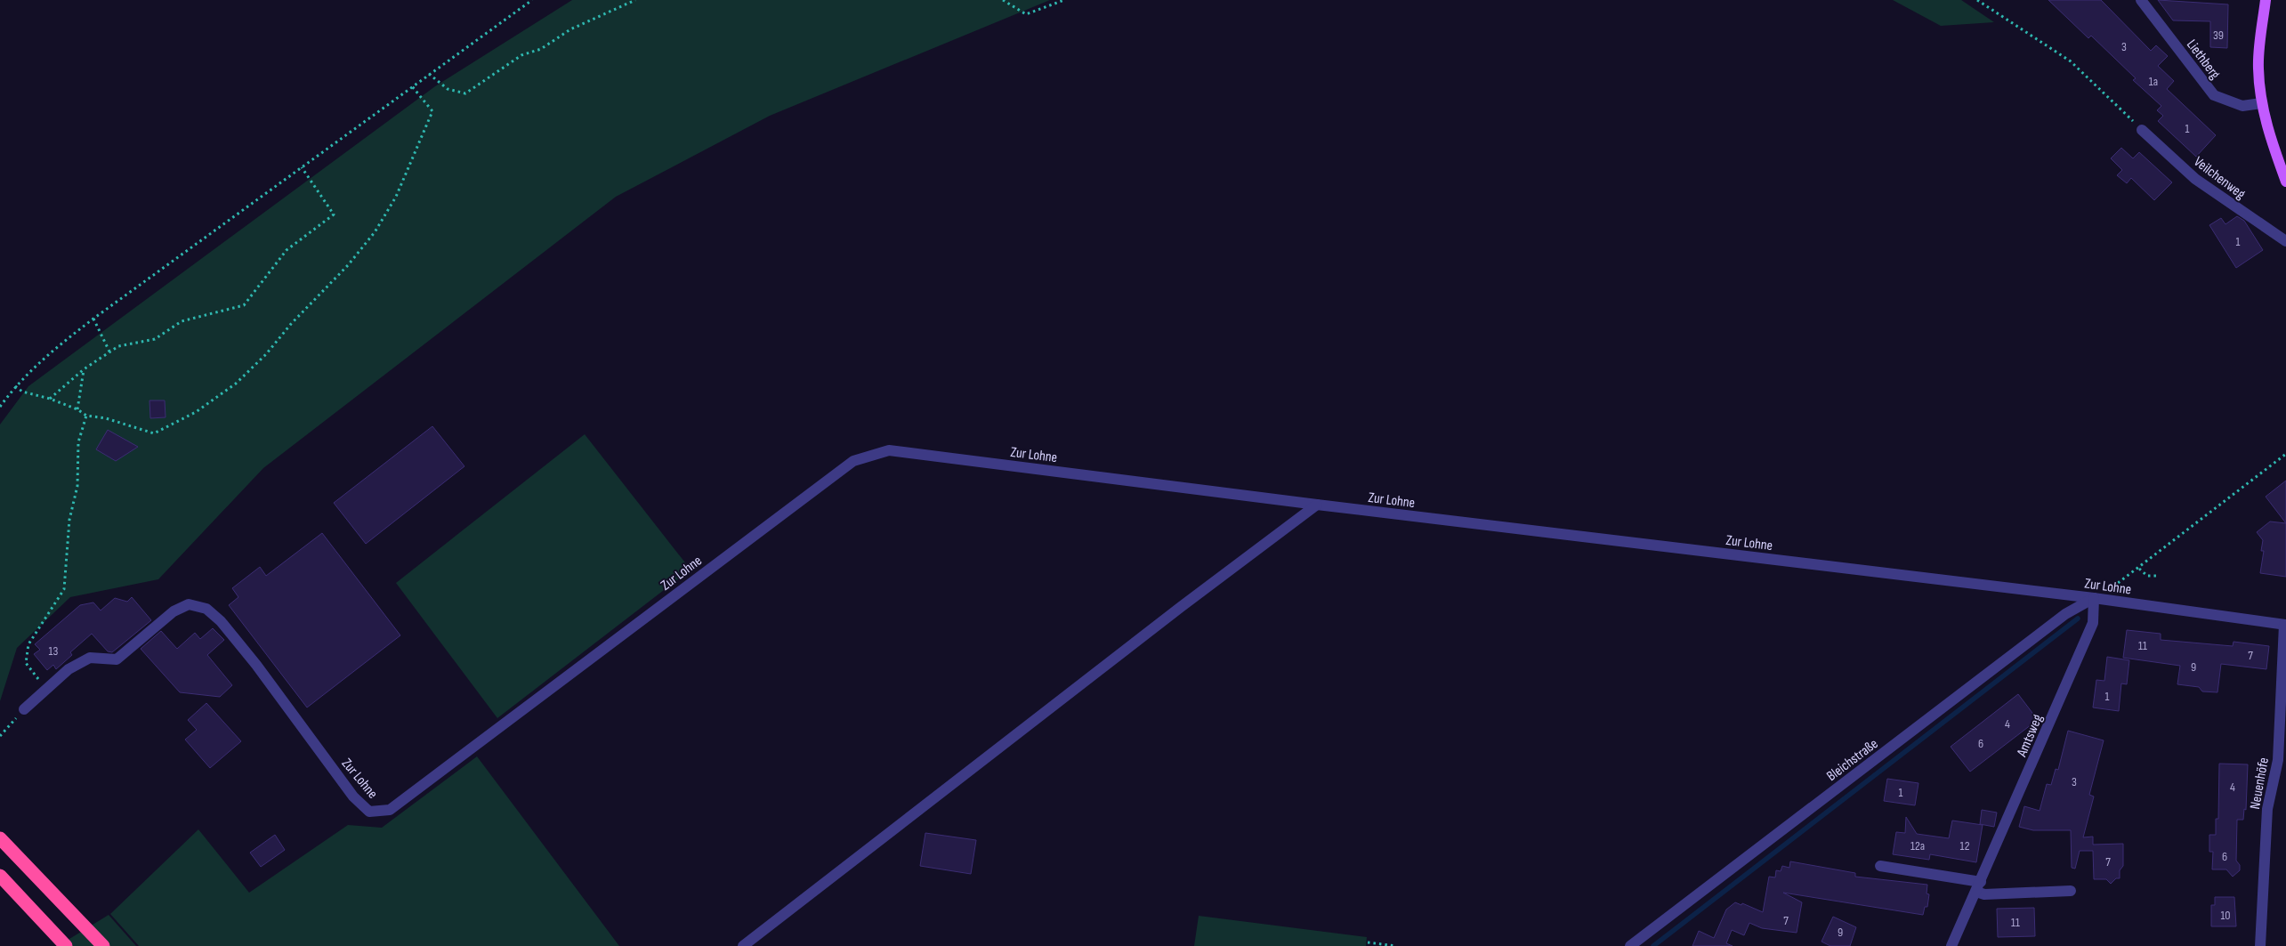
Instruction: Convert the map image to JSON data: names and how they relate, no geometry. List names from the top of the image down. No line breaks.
{"streets":{"street":["Liethberg","Veilchenweg","Zur Lohne","Amtsweg","Bleichstraße","Neuenhöfe"]},"crossings":[["Zur Lohne","Amtsweg"],["Zur Lohne","Bleichstraße"],["Zur Lohne","Neuenhöfe"],["Amtsweg","Bleichstraße"]],"house_numbers":["39","3","1a","1","1","11","13","7","9","1","4","6","3","4","1","12a","12","6","7","10","7","11","9"]}
